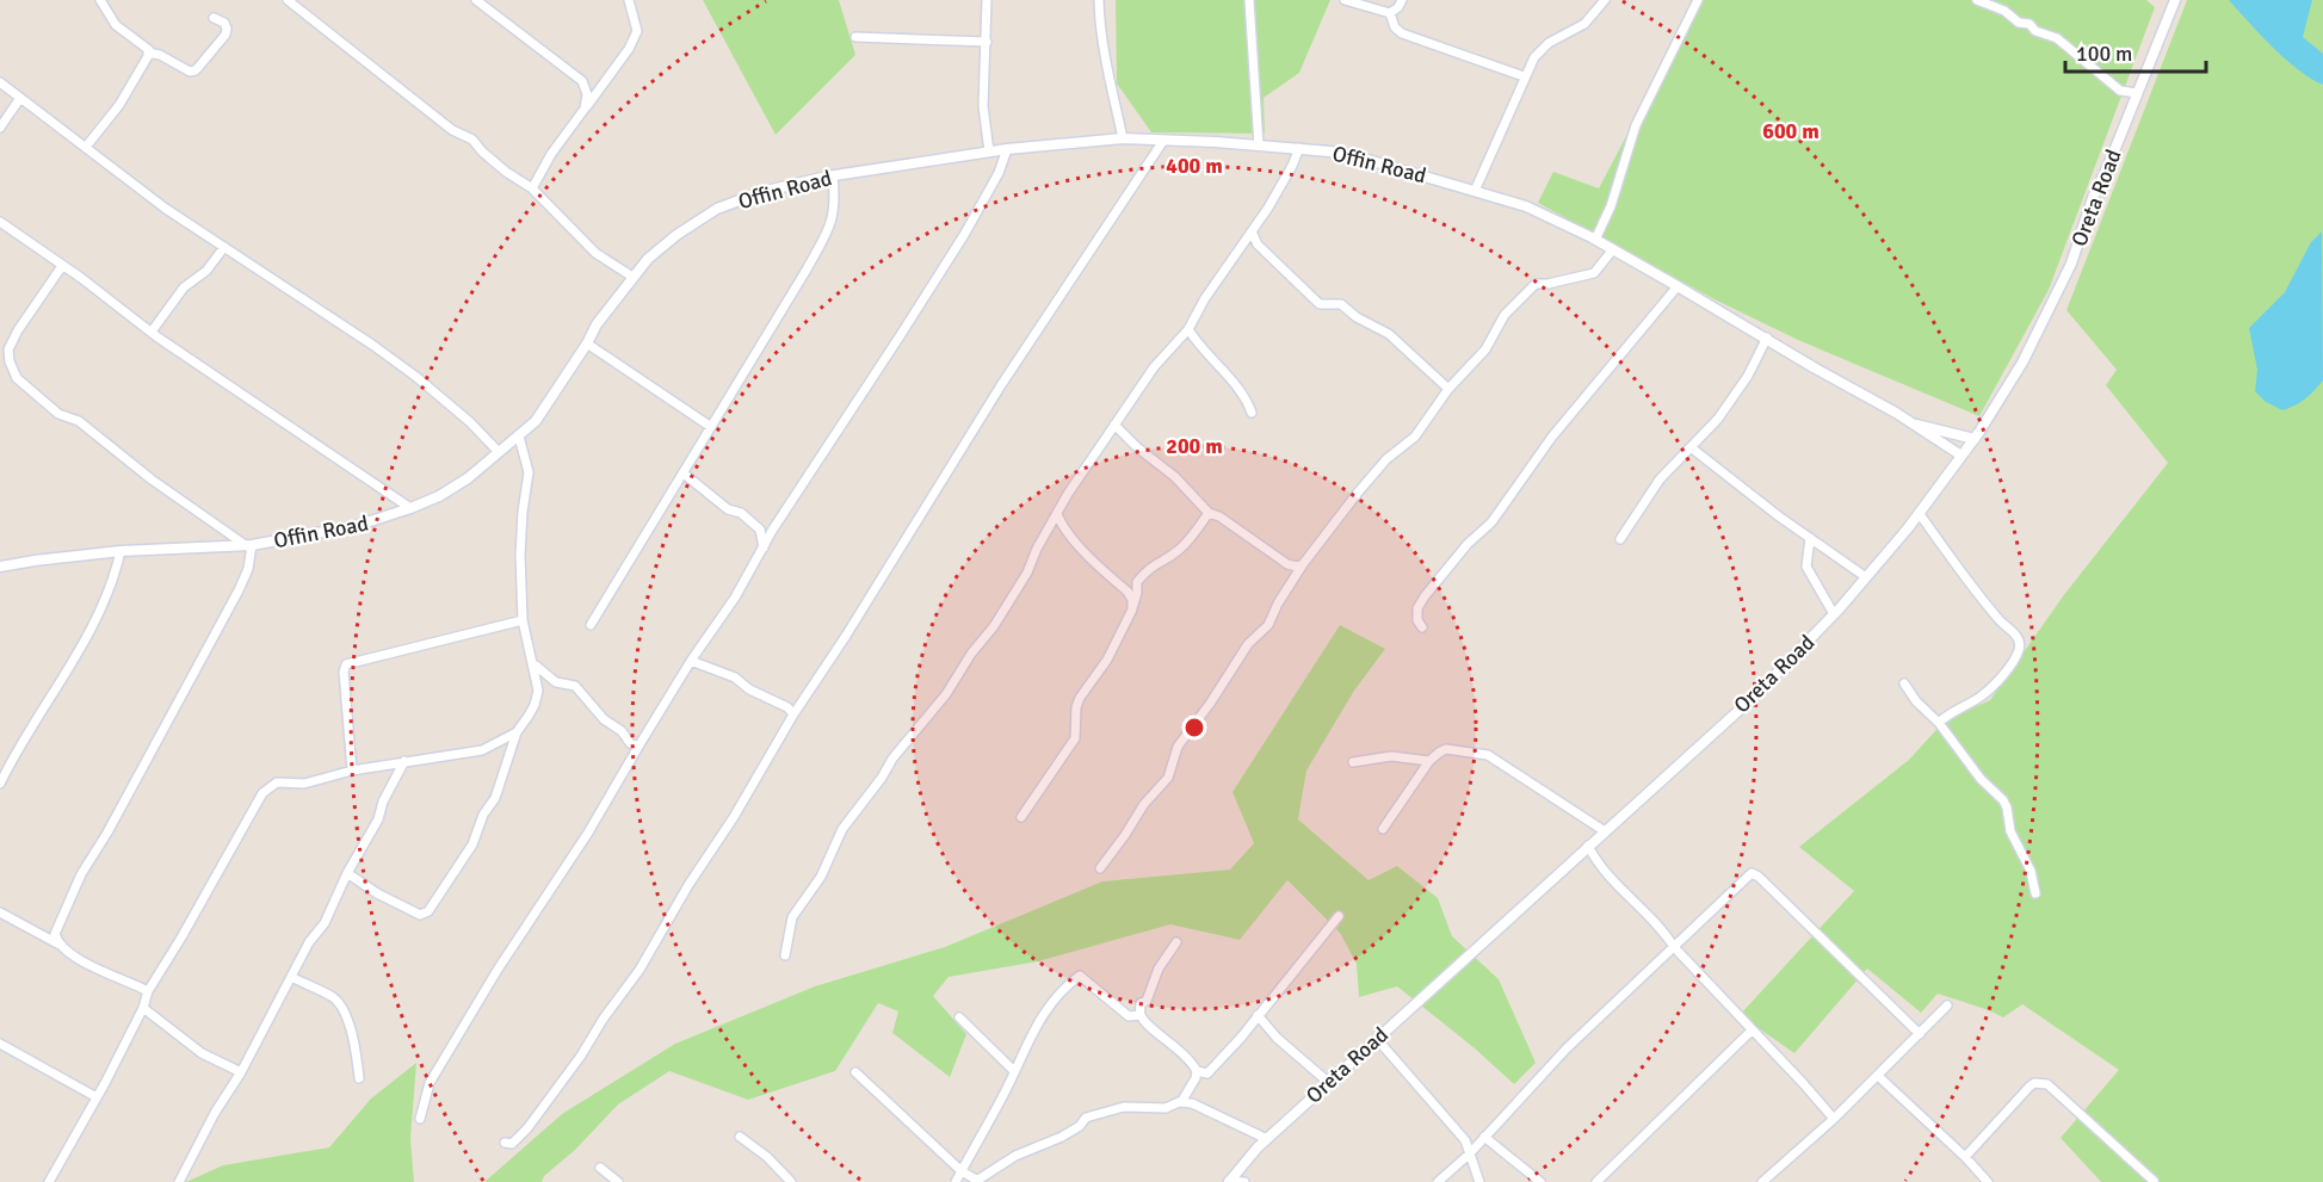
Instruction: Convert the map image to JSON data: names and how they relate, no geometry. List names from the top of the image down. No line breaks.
{"streets":{"street":["Offin Road","Oreta Road"]},"scale_bar":"100 m","rings":["600 m","400 m","200 m"]}
